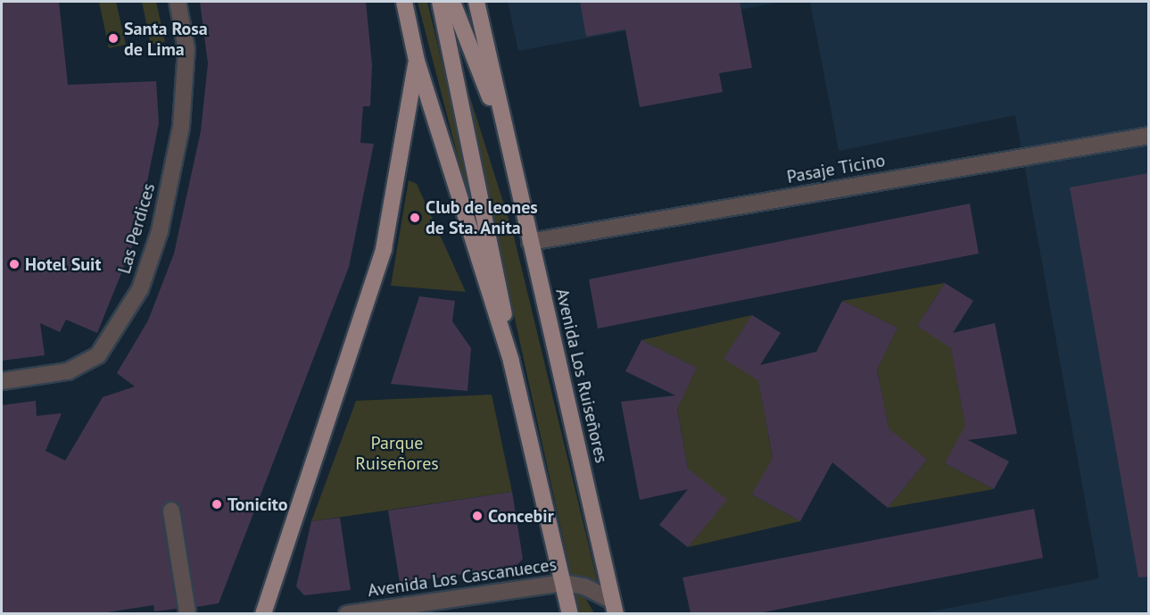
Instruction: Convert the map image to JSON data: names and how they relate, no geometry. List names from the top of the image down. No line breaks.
{"streets":{"main road":["Avenida Los Ruiseñores"],"street":["Pasaje Ticino","Las Perdices","Avenida Los Cascanueces"]},"crossings":[["Pasaje Ticino","Avenida Los Ruiseñores"],["Avenida Los Ruiseñores","Avenida Los Cascanueces"]],"parks":["Parque Ruiseñores"],"places":["Santa Rosa de Lima","Club de leones de Sta. Anita","Hotel Suit","Tonicito","Concebir"]}
